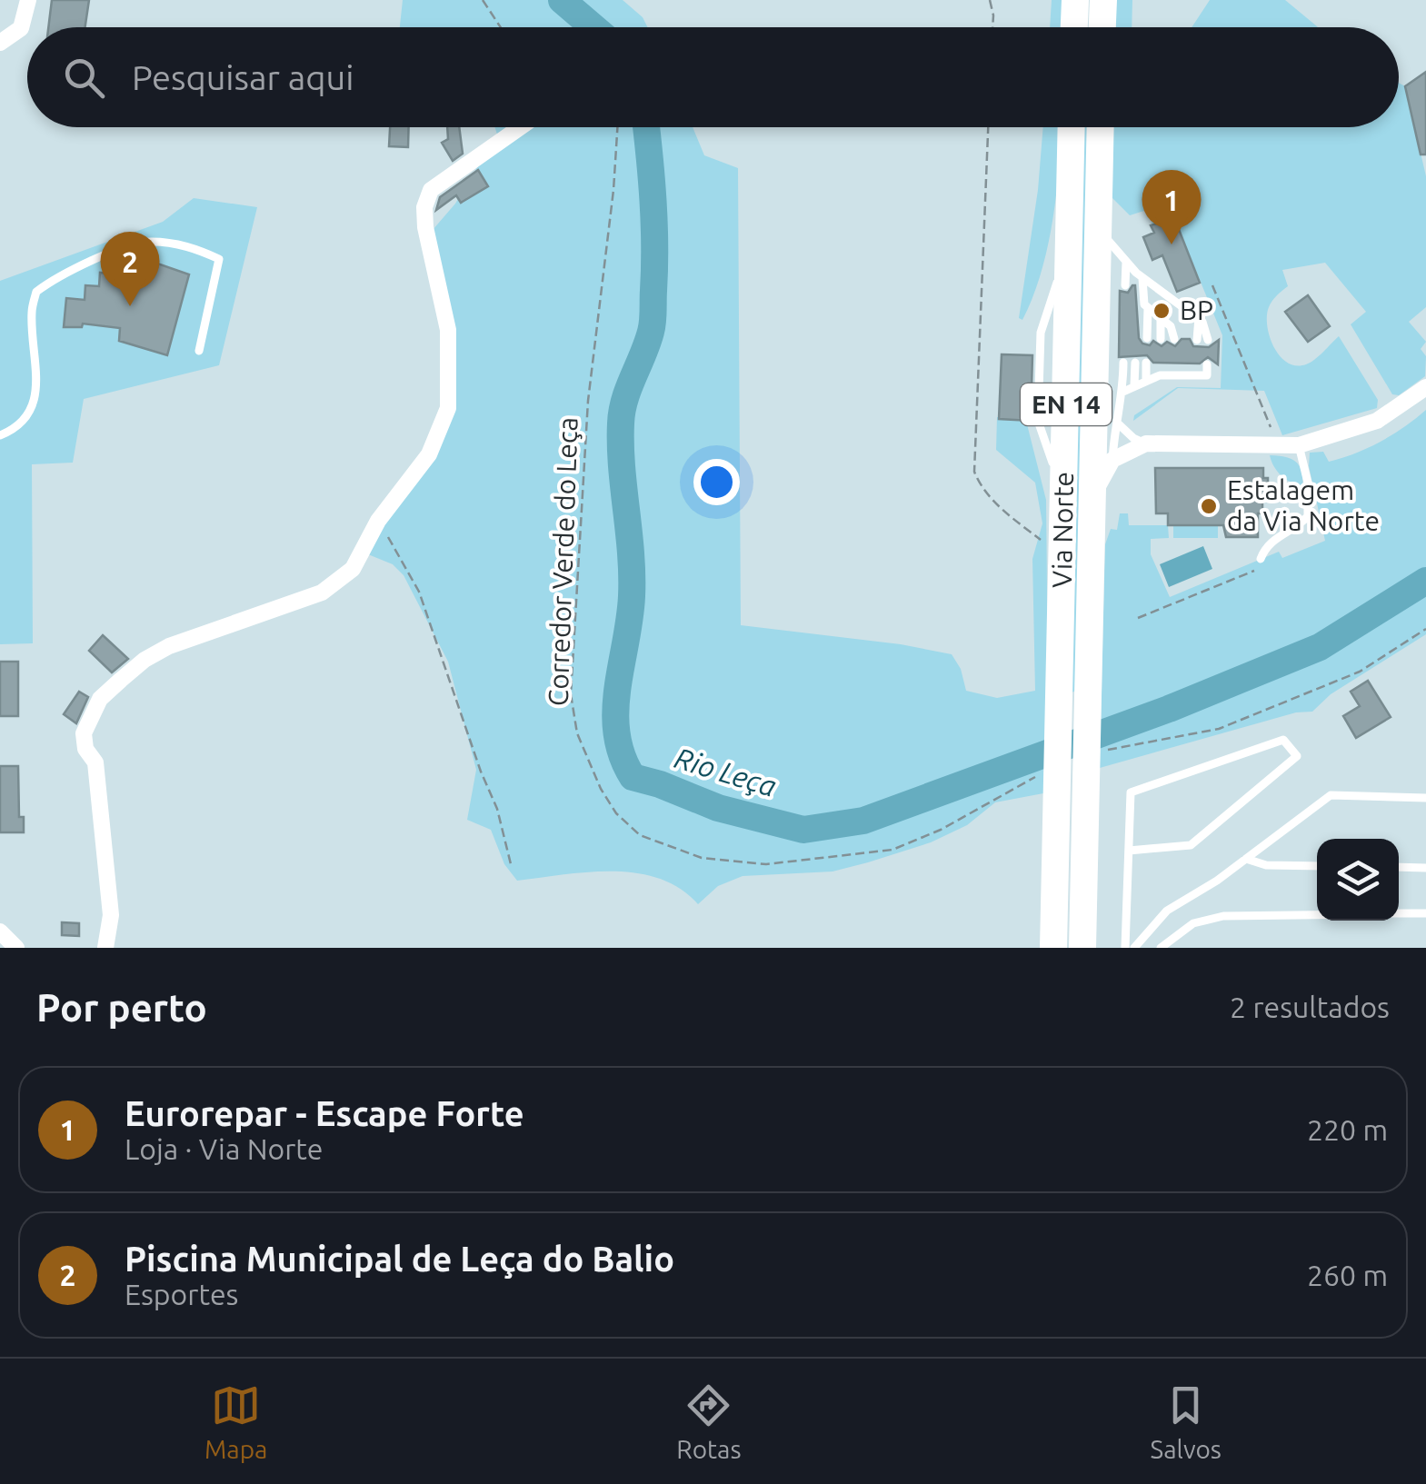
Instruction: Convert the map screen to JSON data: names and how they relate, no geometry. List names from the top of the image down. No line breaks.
{"streets":{"highway":["EN 14","Via Norte"],"path":["Corredor Verde do Leça"]},"crossings":[["Via Norte","Corredor Verde do Leça"]],"water":["Rio Leça"],"places":["BP","Estalagem da Via Norte"],"page":{"search":"Pesquisar aqui","pins":["1","2"],"heading":["Por perto","2 resultados"],"list":[{"mark":"1","name":"Eurorepar - Escape Forte","note":"Loja · Via Norte","value":"220 m"},{"mark":"2","name":"Piscina Municipal de Leça do Balio","note":"Esportes","value":"260 m"}],"nav":["Mapa","Rotas","Salvos"]}}
